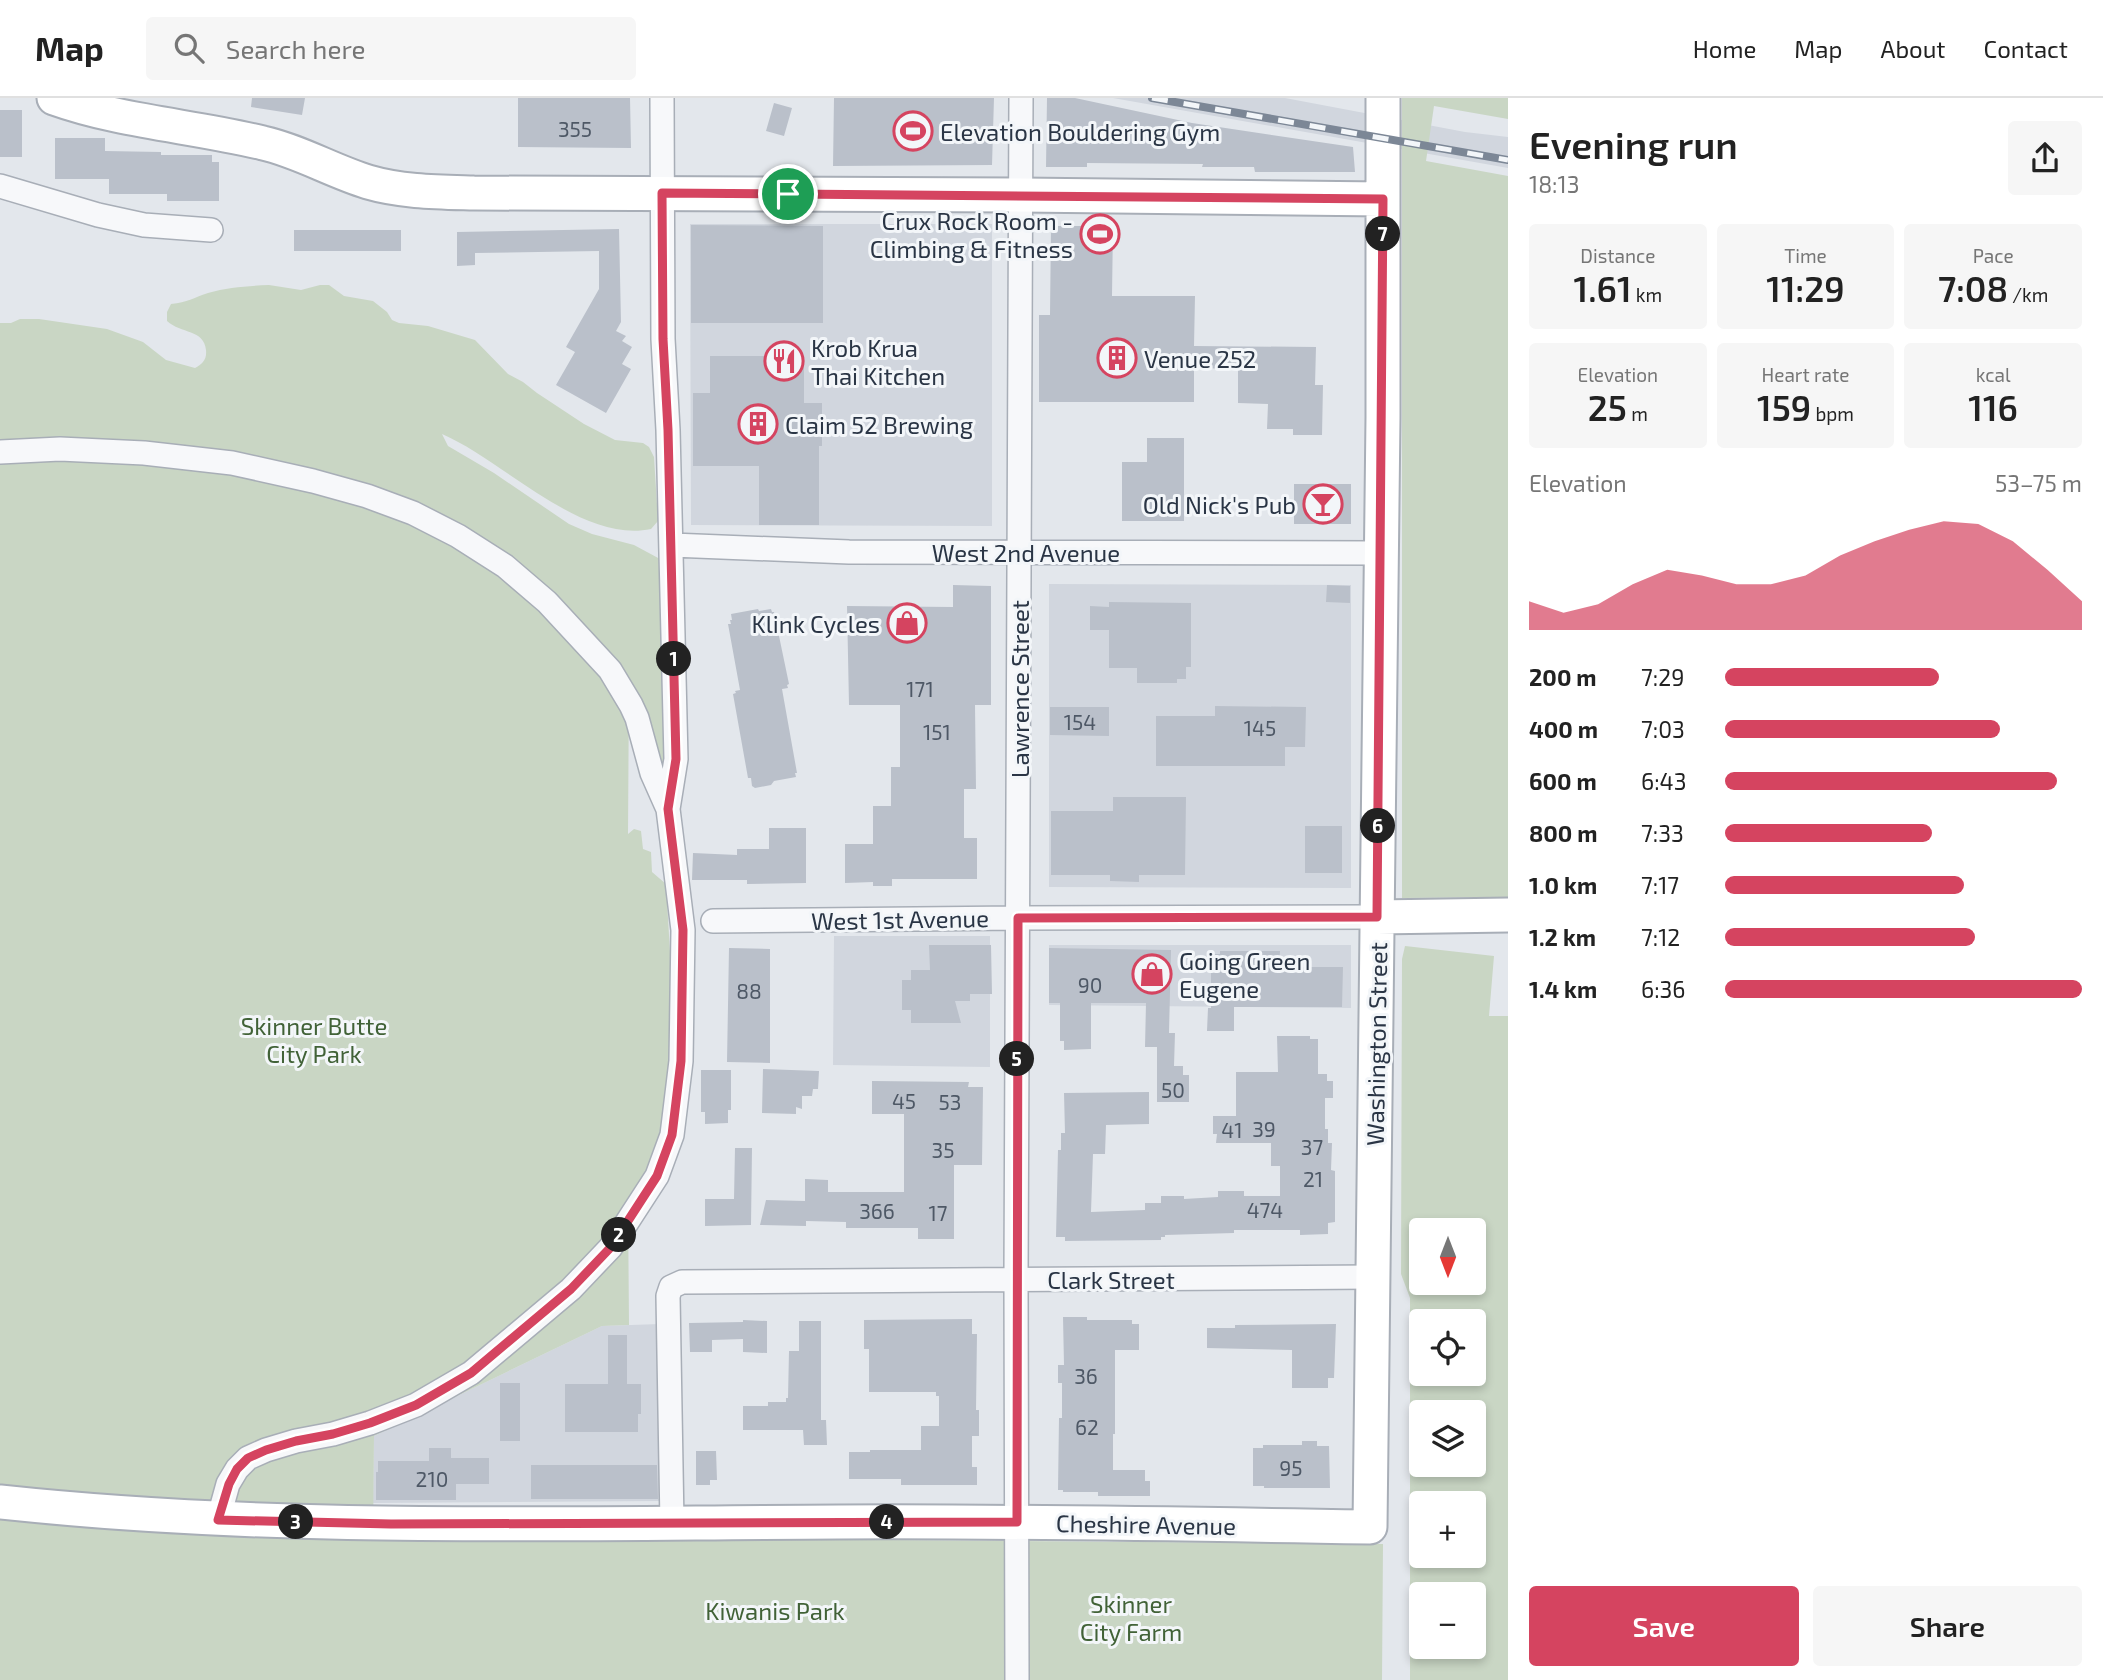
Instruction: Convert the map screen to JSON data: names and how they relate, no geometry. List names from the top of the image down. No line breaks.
{"streets":{"street":["West 2nd Avenue","Lawrence Street","West 1st Avenue","Washington Street","Clark Street","Cheshire Avenue"]},"crossings":[["West 2nd Avenue","Lawrence Street"],["West 2nd Avenue","Washington Street"],["Lawrence Street","West 1st Avenue"],["Lawrence Street","Clark Street"],["Lawrence Street","Cheshire Avenue"],["West 1st Avenue","Washington Street"],["Washington Street","Clark Street"],["Washington Street","Cheshire Avenue"],["Clark Street","Cheshire Avenue"]],"parks":["Skinner Butte City Park","Skinner City Farm","Kiwanis Park"],"places":{"sports":["Elevation Bouldering Gym","Crux Rock Room - Climbing & Fitness"],"building":["Venue 252","Claim 52 Brewing"],"restaurant":["Krob Krua Thai Kitchen"],"bar":["Old Nick's Pub"],"shop":["Klink Cycles","Going Green Eugene"]},"house_numbers":["355","171","154","145","151","90","88","50","45","53","39","41","37","35","21","474","366","17","36","62","95","210"],"north":"bottom","page":{"header":"Map","search":"Search here","nav":["Home","Map","About","Contact"],"heading":["Evening run","18:13"],"pins":["7","1","6","5","2","3","4"],"stats":[["Distance","1.61 km"],["Time","11:29"],["Pace","7:08 /km"],["Elevation","25 m"],["Heart rate","159 bpm"],["kcal","116"]],"chart":["Elevation","53–75 m"],"list":[{"name":"200 m","note":"7:29"},{"name":"400 m","note":"7:03"},{"name":"600 m","note":"6:43"},{"name":"800 m","note":"7:33"},{"name":"1.0 km","note":"7:17"},{"name":"1.2 km","note":"7:12"},{"name":"1.4 km","note":"6:36"}],"map_buttons":["+","−"],"buttons":["Save","Share"]}}
